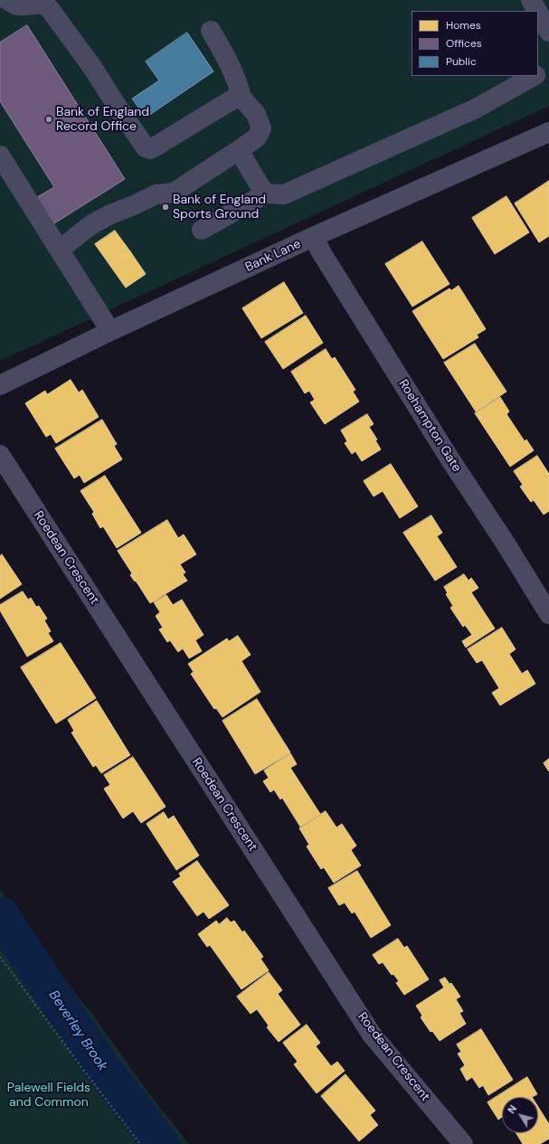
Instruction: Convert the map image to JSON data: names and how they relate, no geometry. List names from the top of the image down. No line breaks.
{"streets":{"street":["Bank Lane","Roehampton Gate","Roedean Crescent"]},"crossings":[["Bank Lane","Roehampton Gate"]],"water":["Beverley Brook"],"parks":["Palewell Fields and Common"],"places":["Bank of England Record Office","Bank of England Sports Ground"],"legend":["Homes","Offices","Public"],"north":"top left"}
